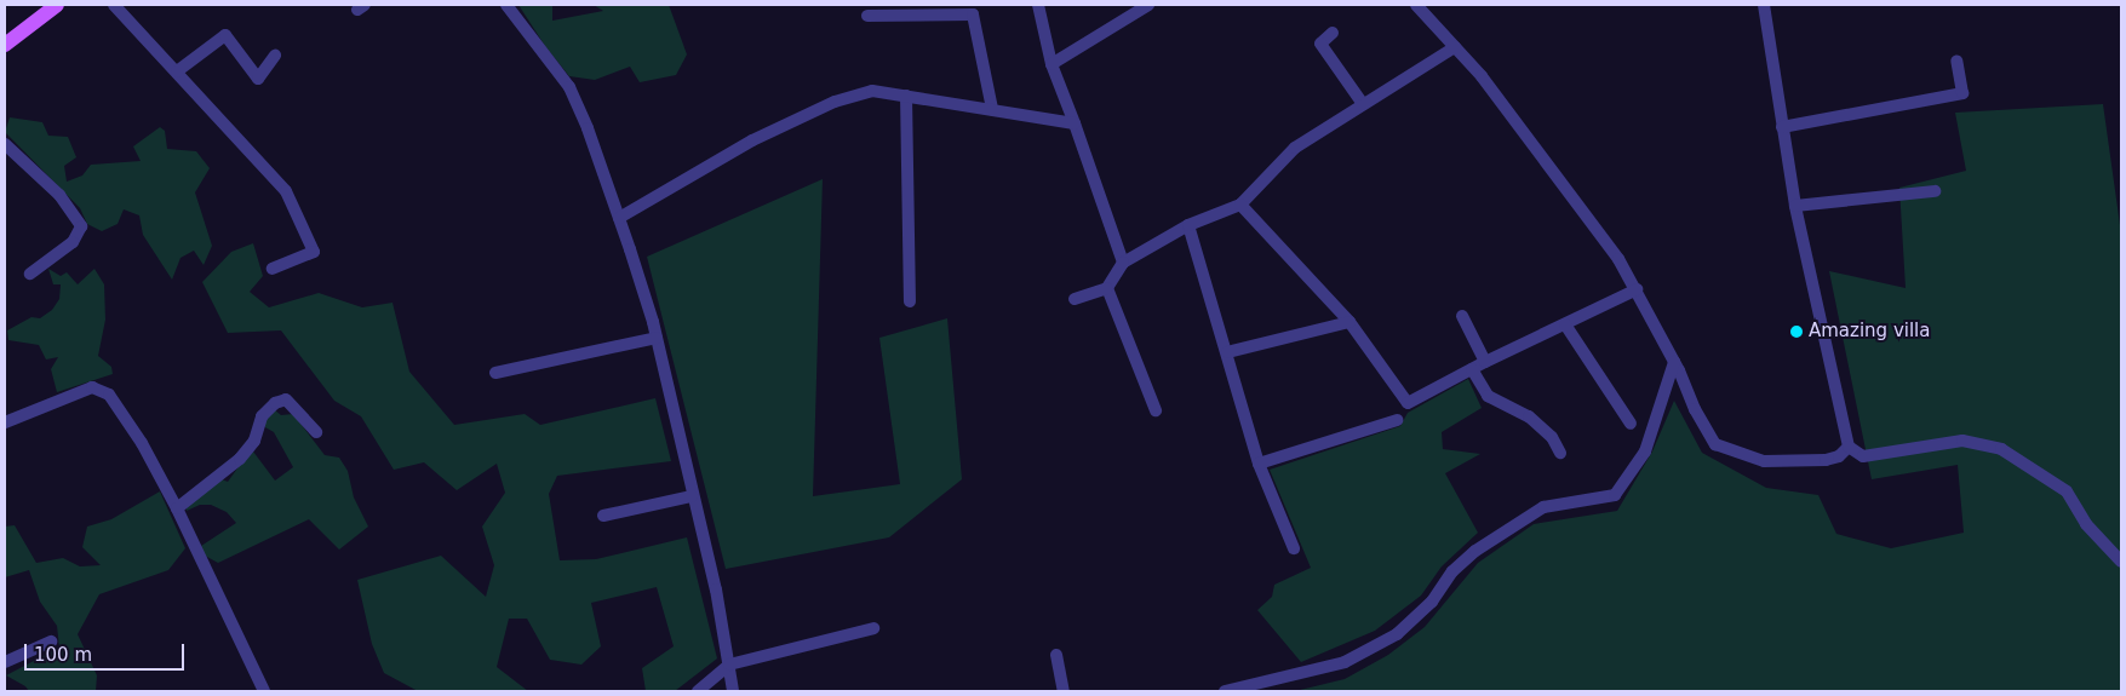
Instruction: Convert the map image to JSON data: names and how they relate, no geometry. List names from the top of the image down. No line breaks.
{"places":["Amazing villa"],"scale_bar":"100 m"}
